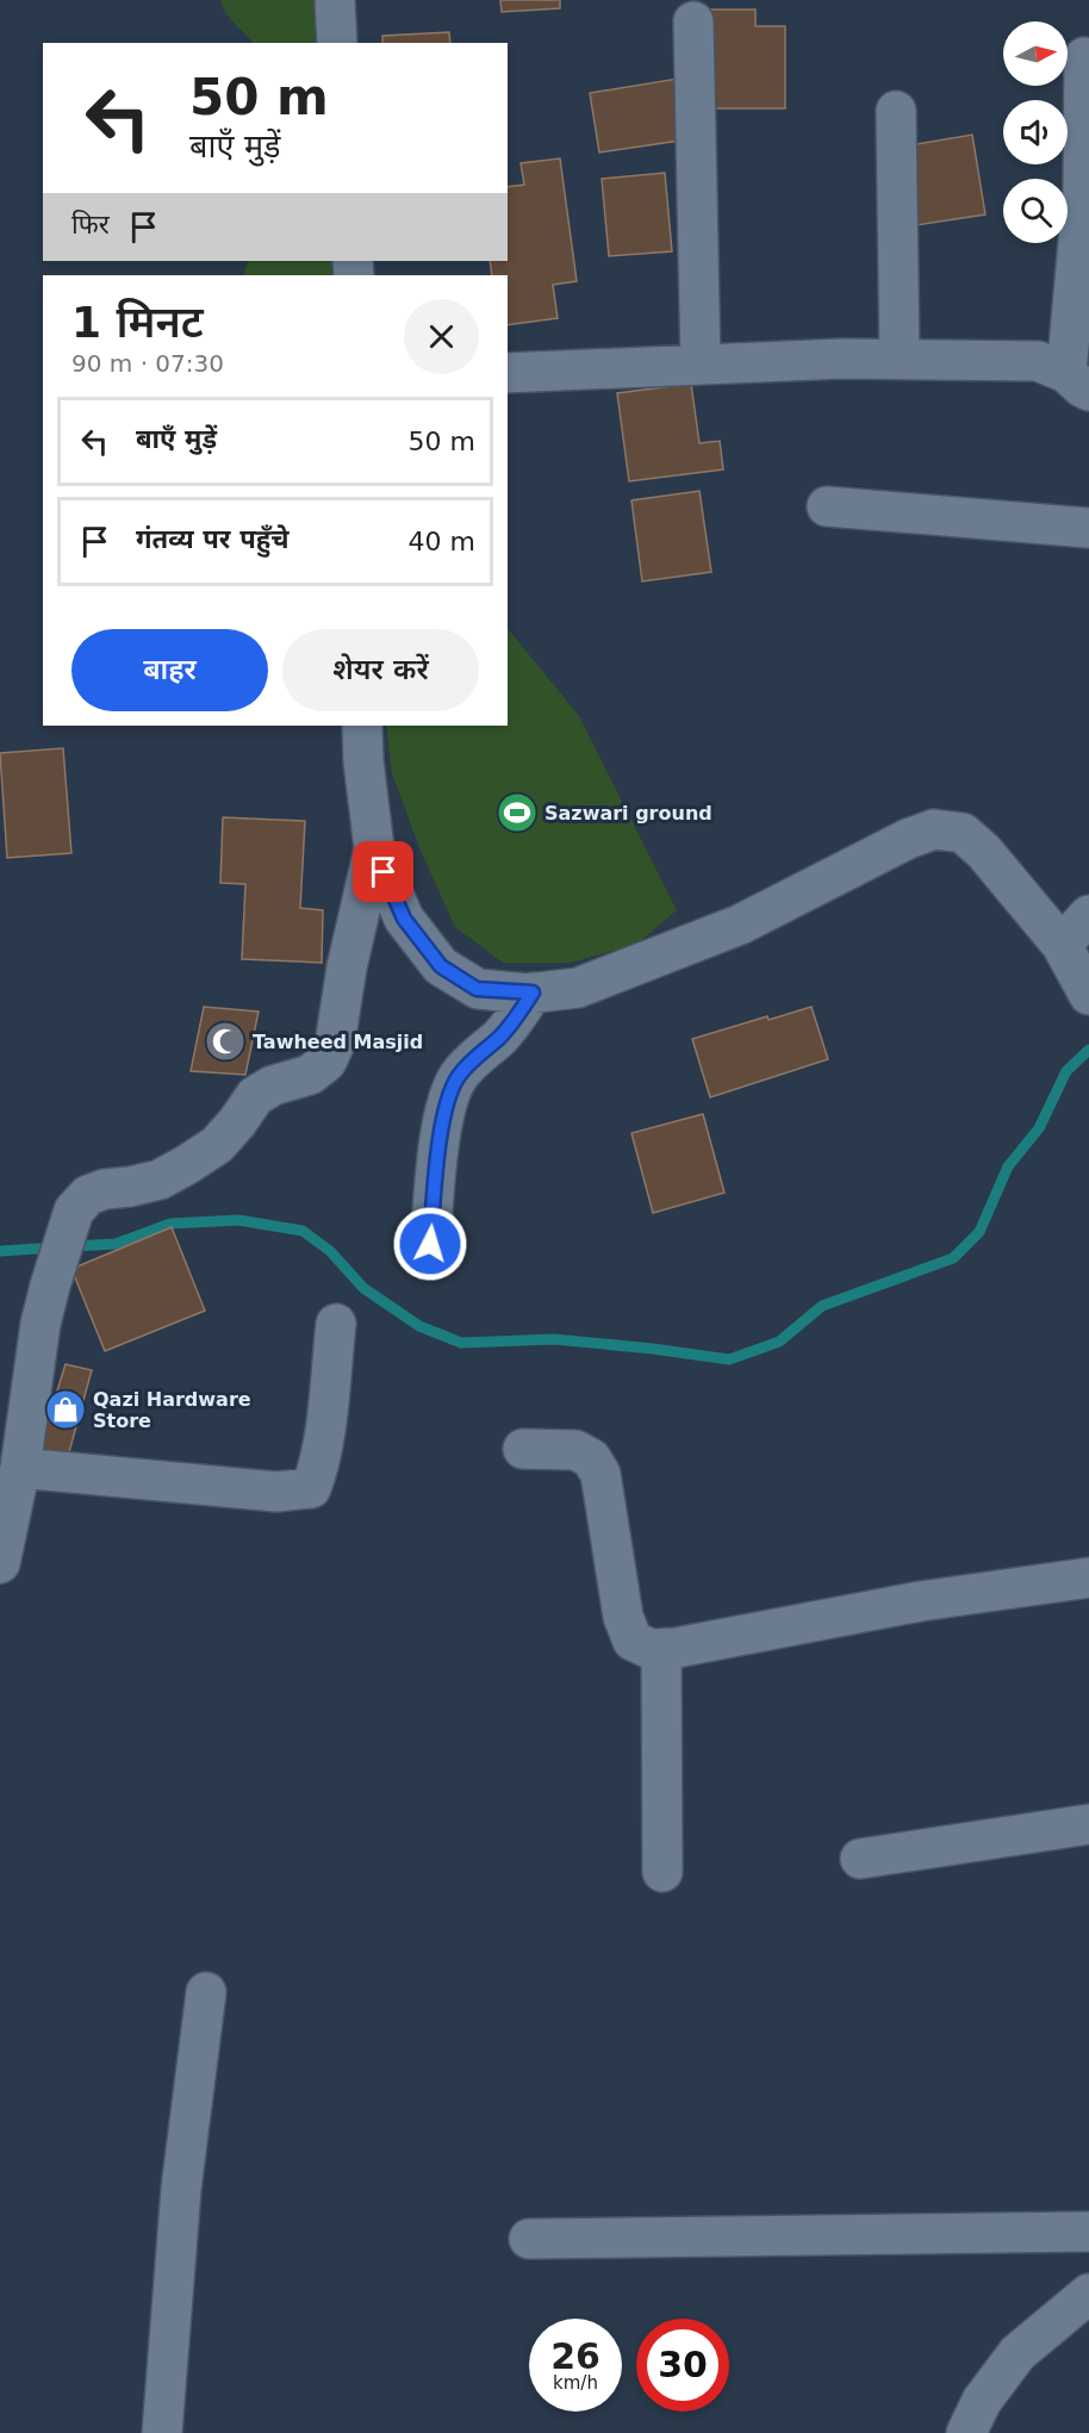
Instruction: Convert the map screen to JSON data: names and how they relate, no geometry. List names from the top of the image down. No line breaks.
{"places":{"sports":["Sazwari ground"],"mosque":["Tawheed Masjid"],"shop":["Qazi Hardware Store"]},"north":"right","page":{"turn":["50 m","बाएँ मुड़ें"],"then":"फिर","heading":["1 मिनट","90 m · 07:30"],"list":[{"name":"बाएँ मुड़ें","value":"50 m"},{"name":"गंतव्य पर पहुँचे","value":"40 m"}],"buttons":["बाहर","शेयर करें"],"speed":"26 km/h","limit":"30"}}
